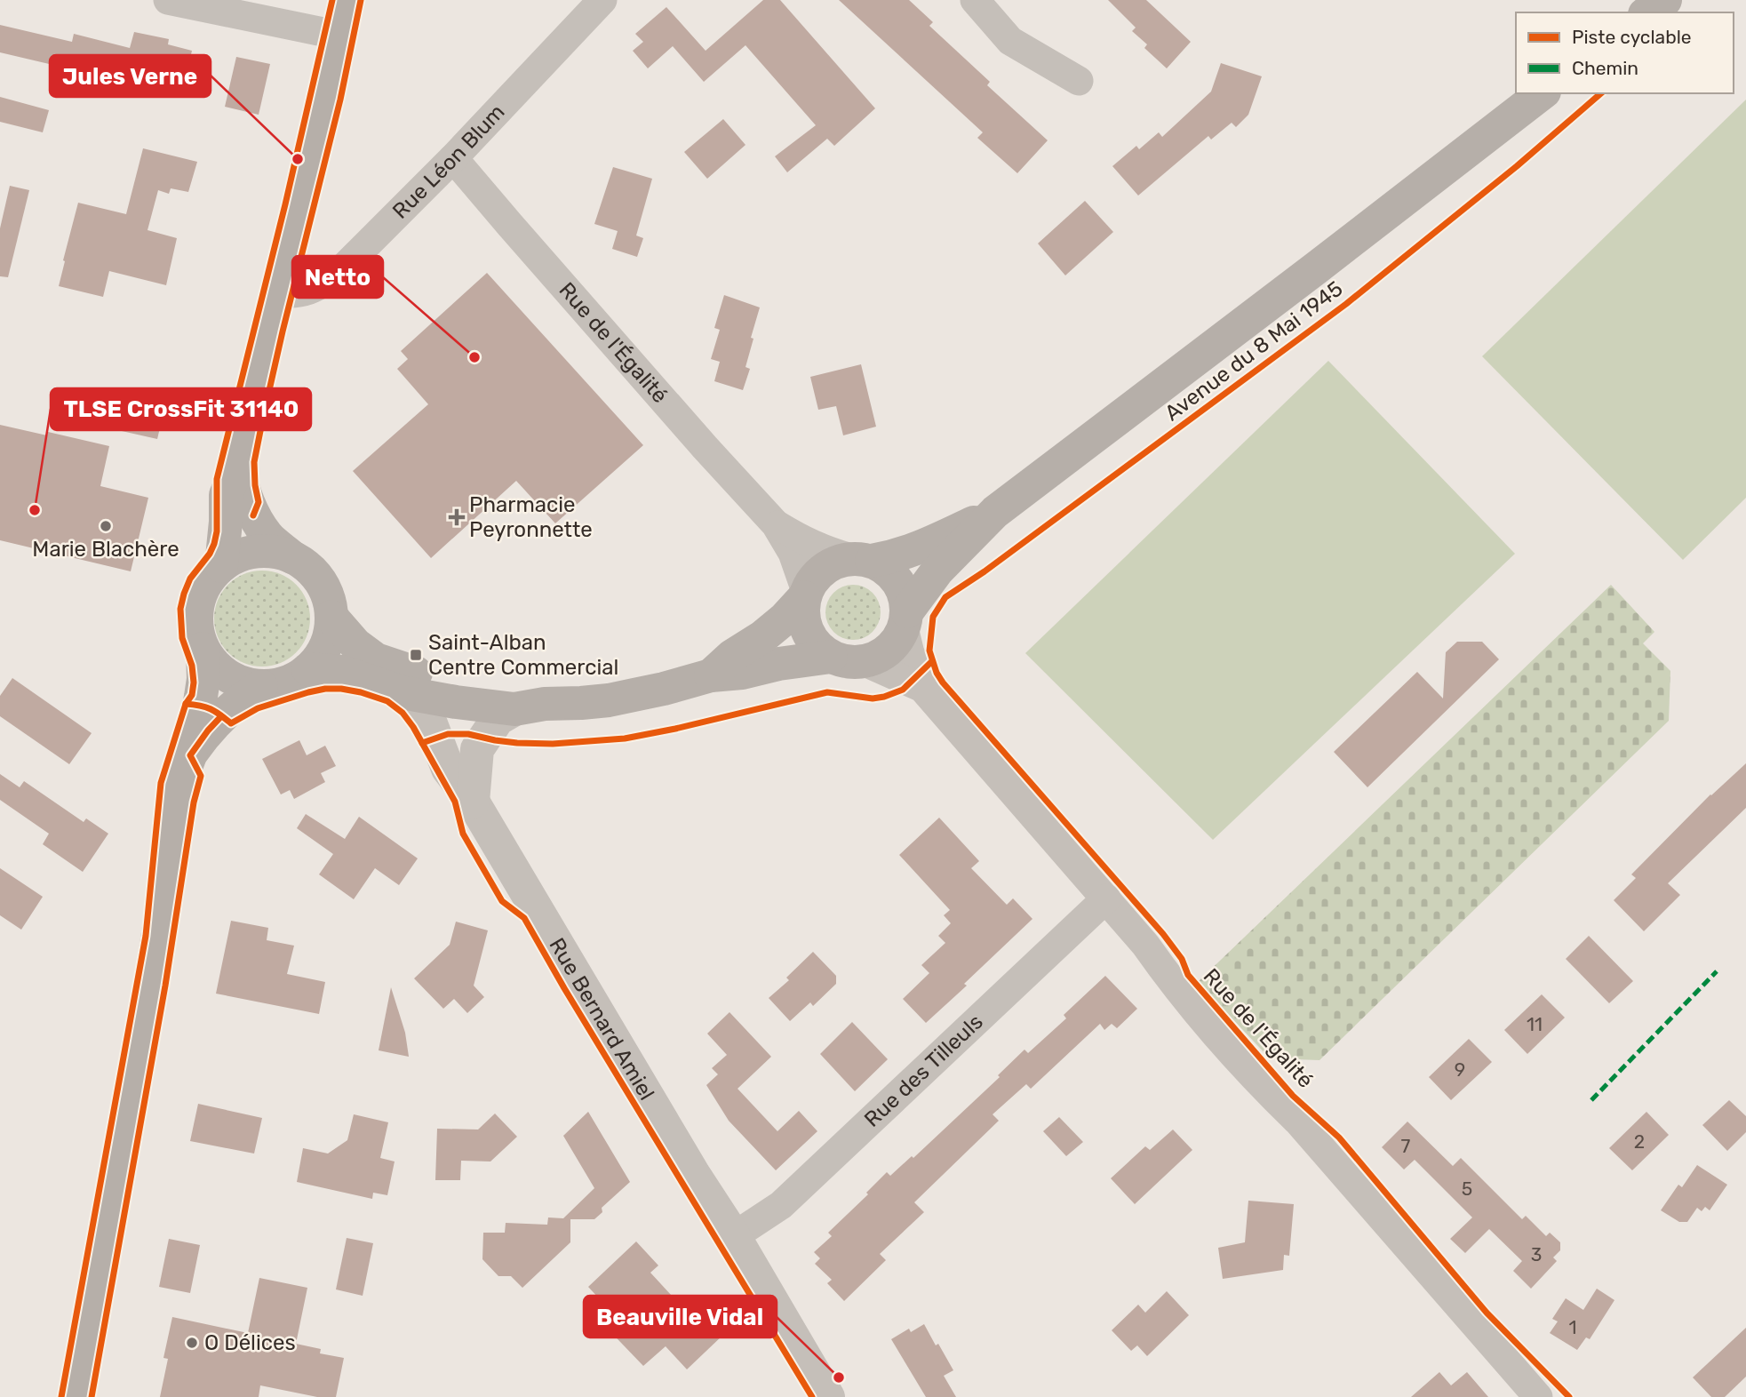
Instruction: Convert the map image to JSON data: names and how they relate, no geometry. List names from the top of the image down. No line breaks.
{"streets":{"main road":["Avenue du 8 Mai 1945"],"street":["Rue Léon Blum","Rue de l'Égalité","Rue Bernard Amiel","Rue des Tilleuls"]},"crossings":[["Rue Léon Blum","Rue de l'Égalité"],["Rue de l'Égalité","Avenue du 8 Mai 1945"],["Rue de l'Égalité","Rue des Tilleuls"],["Rue Bernard Amiel","Rue des Tilleuls"]],"places":{"other":["Jules Verne","Netto","TLSE CrossFit 31140","Marie Blachère","O Délices","Beauville Vidal"],"health":["Pharmacie Peyronnette"],"transit":["Saint-Alban Centre Commercial"]},"house_numbers":["11","9","2","7","5","3","1"],"legend":["Piste cyclable","Chemin"]}
